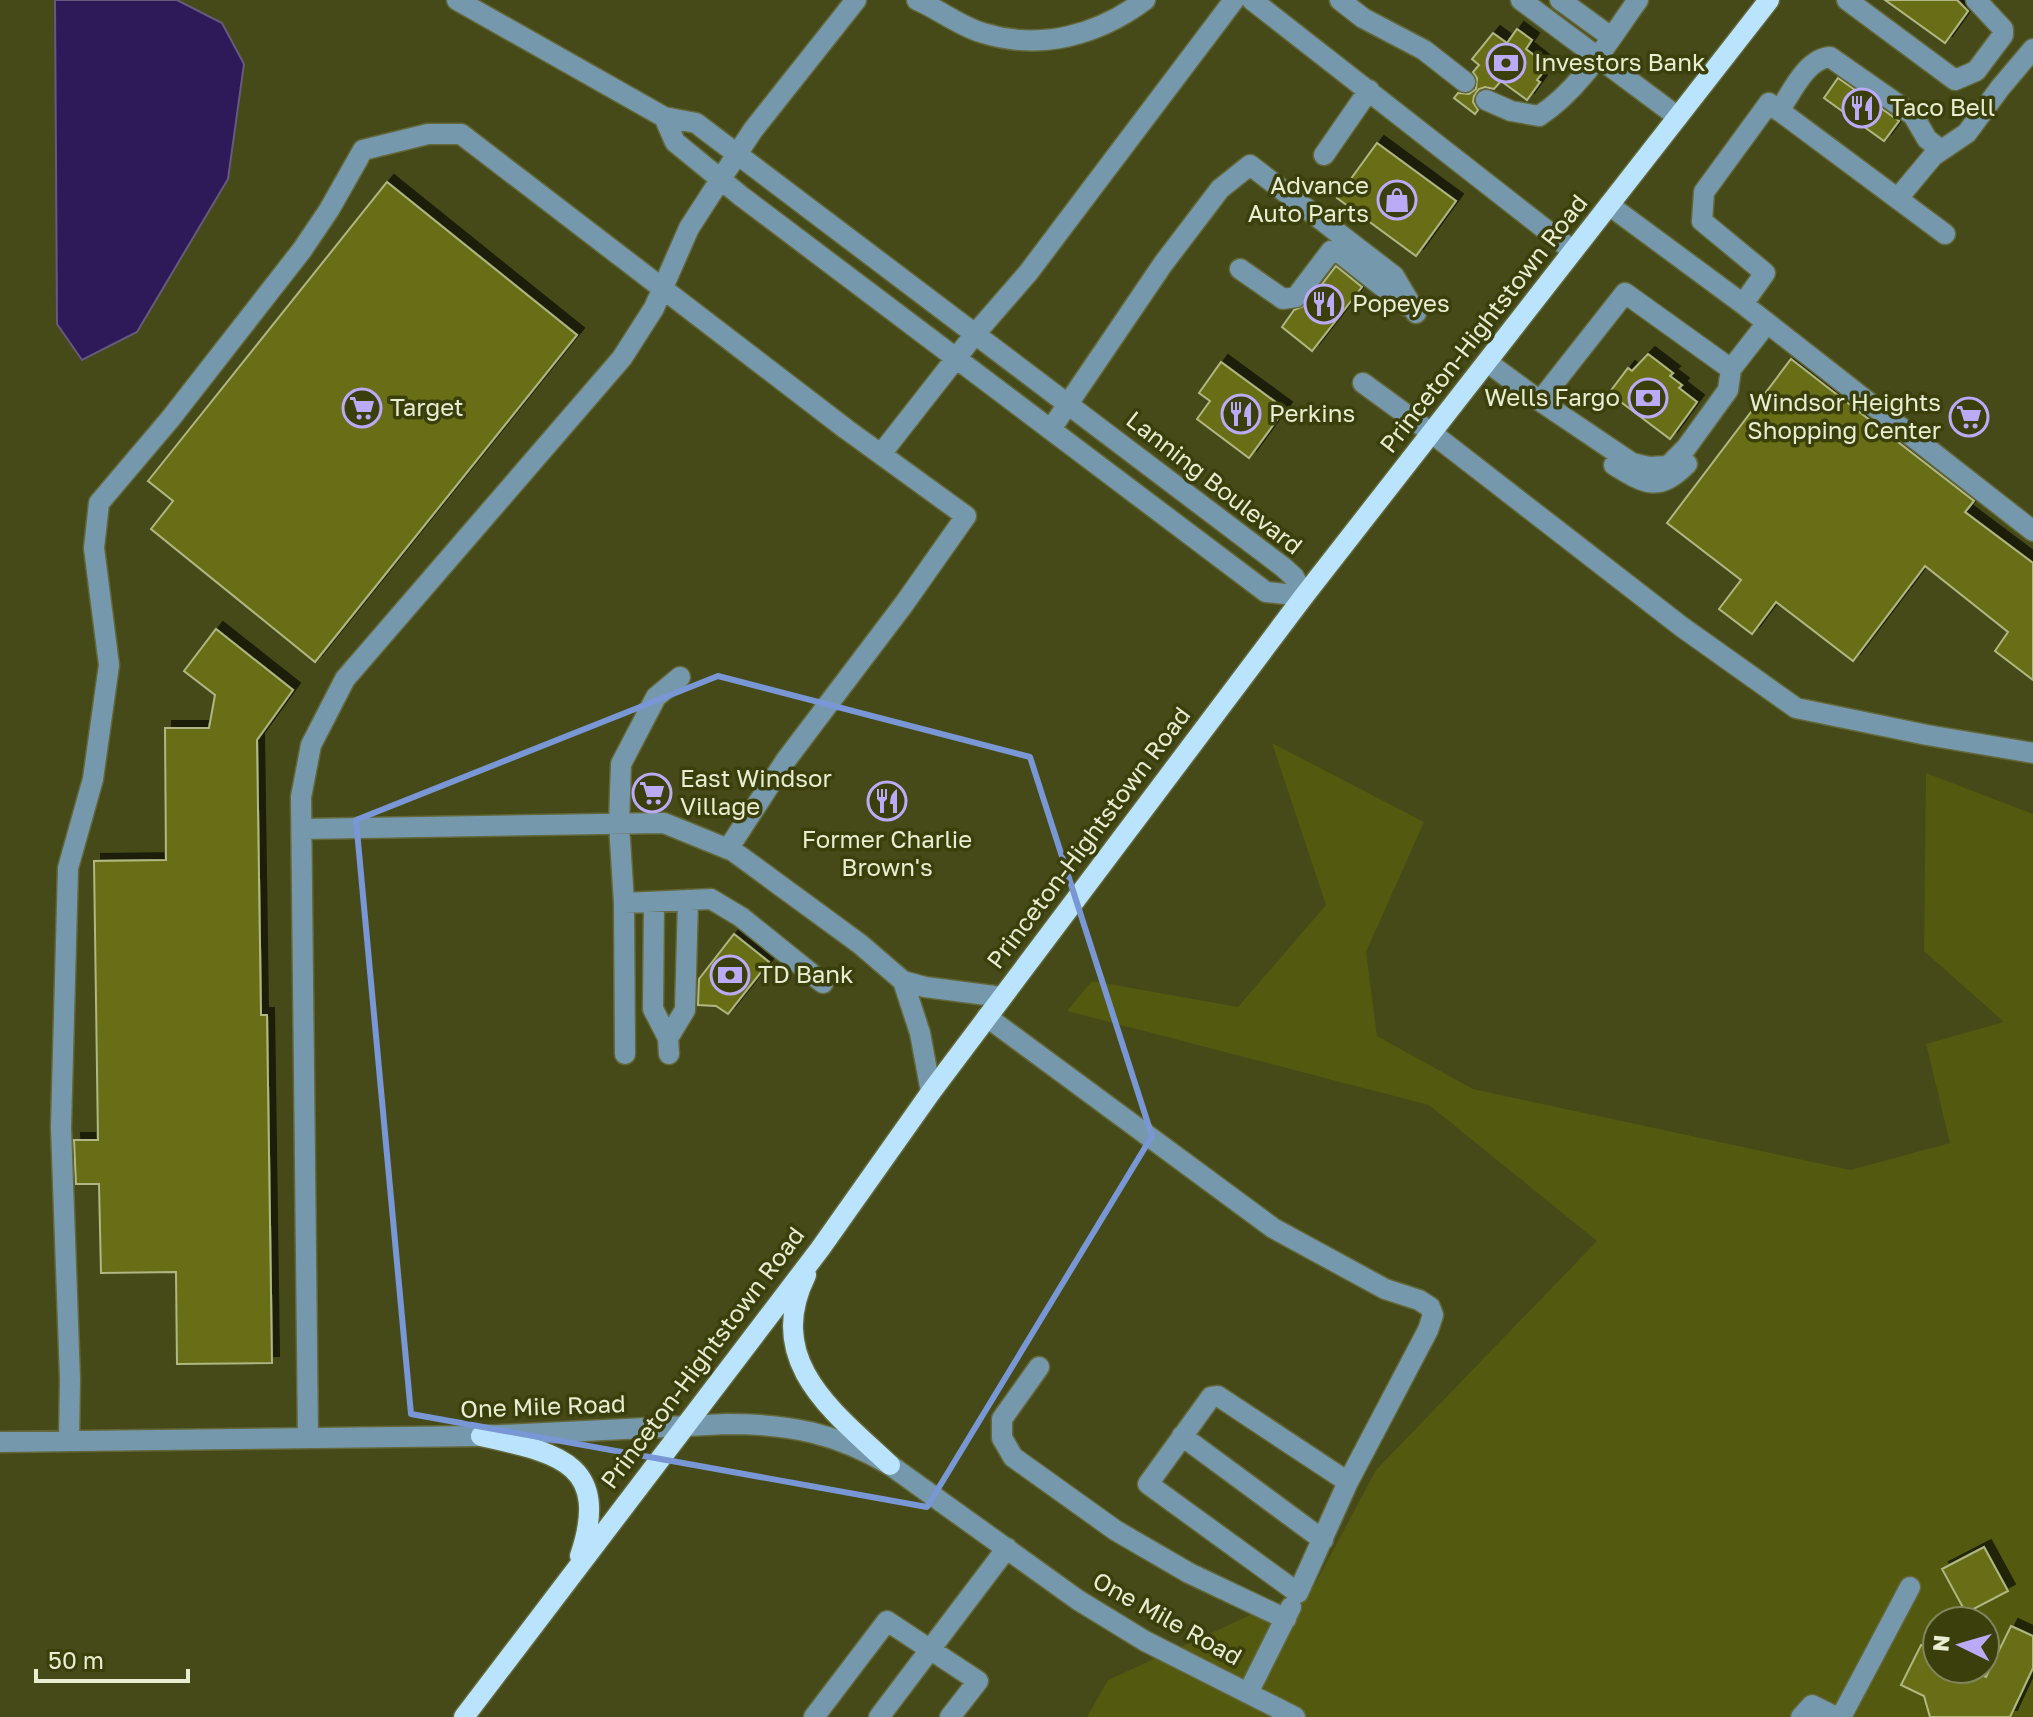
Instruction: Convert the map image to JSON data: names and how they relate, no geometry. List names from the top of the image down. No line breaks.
{"streets":{"main road":["Princeton-Hightstown Road"],"street":["Lanning Boulevard","One Mile Road"]},"crossings":[["Princeton-Hightstown Road","Lanning Boulevard"],["Princeton-Hightstown Road","One Mile Road"]],"places":{"bank":["Investors Bank","Wells Fargo","TD Bank"],"restaurant":["Taco Bell","Popeyes","Perkins","Former Charlie Brown's"],"shop":["Advance Auto Parts"],"supermarket":["Target","Windsor Heights Shopping Center","East Windsor Village"]},"scale_bar":"50 m","north":"left"}
